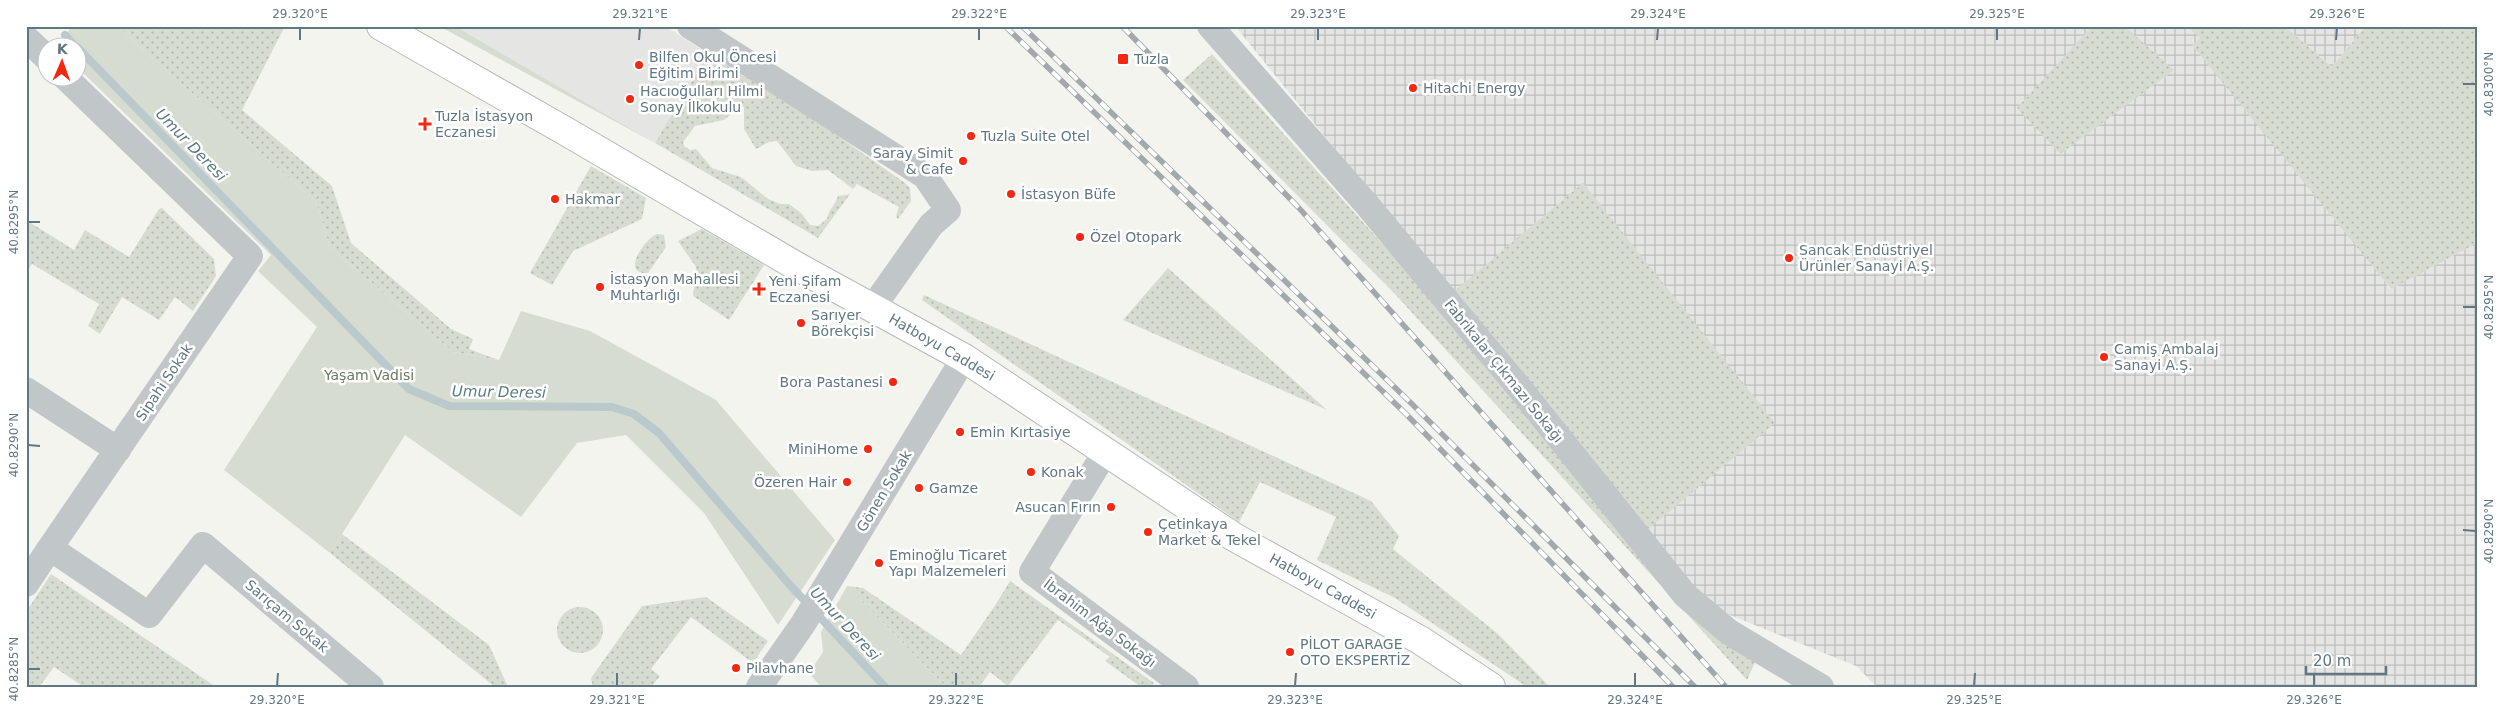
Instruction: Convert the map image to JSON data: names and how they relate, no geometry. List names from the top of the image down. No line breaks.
{"streets":{"main road":["Hatboyu Caddesi"],"street":["Fabrikalar Çıkmazı Sokağı","Sipahi Sokak","Gönen Sokak","Sarıçam Sokak","İbrahim Ağa Sokağı"]},"crossings":[["Hatboyu Caddesi","Gönen Sokak"],["Hatboyu Caddesi","İbrahim Ağa Sokağı"],["Sipahi Sokak","Sarıçam Sokak"]],"water":["Umur Deresi"],"parks":["Yaşam Vadisi"],"places":{"transit":["Tuzla"],"other":["Bilfen Okul Öncesi Eğitim Birimi","Hitachi Energy","Hacıoğulları Hilmi Sonay İlkokulu","Tuzla Suite Otel","Saray Simit & Cafe","İstasyon Büfe","Hakmar","Özel Otopark","Sancak Endüstriyel Ürünler Sanayi A.Ş.","İstasyon Mahallesi Muhtarlığı","Sarıyer Börekçisi","Camiş Ambalaj Sanayi A.Ş.","Bora Pastanesi","Emin Kırtasiye","MiniHome","Konak","Özeren Hair","Gamze","Asucan Fırın","Çetinkaya Market & Tekel","Eminoğlu Ticaret Yapı Malzemeleri","PİLOT GARAGE OTO EKSPERTİZ","Pilavhane"],"health":["Tuzla İstasyon Eczanesi","Yeni Şifam Eczanesi"]},"scale_bar":"20 m","north":"top","coordinates":["29.320°E","29.321°E","29.322°E","29.323°E","29.324°E","29.325°E","29.326°E","40.8300°N","40.8295°N","40.8290°N","40.8285°N"]}
